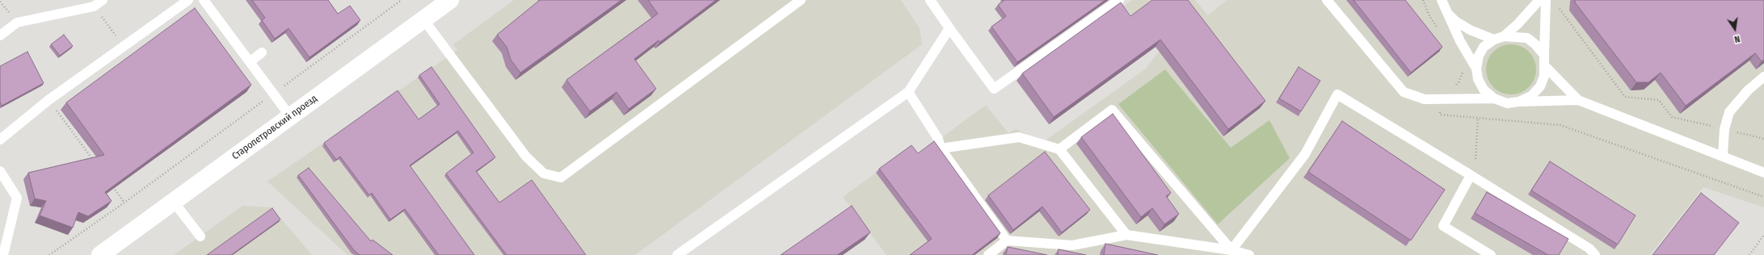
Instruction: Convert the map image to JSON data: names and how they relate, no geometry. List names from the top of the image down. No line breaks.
{"streets":{"street":["Старопетровский проезд"]},"north":"bottom"}
